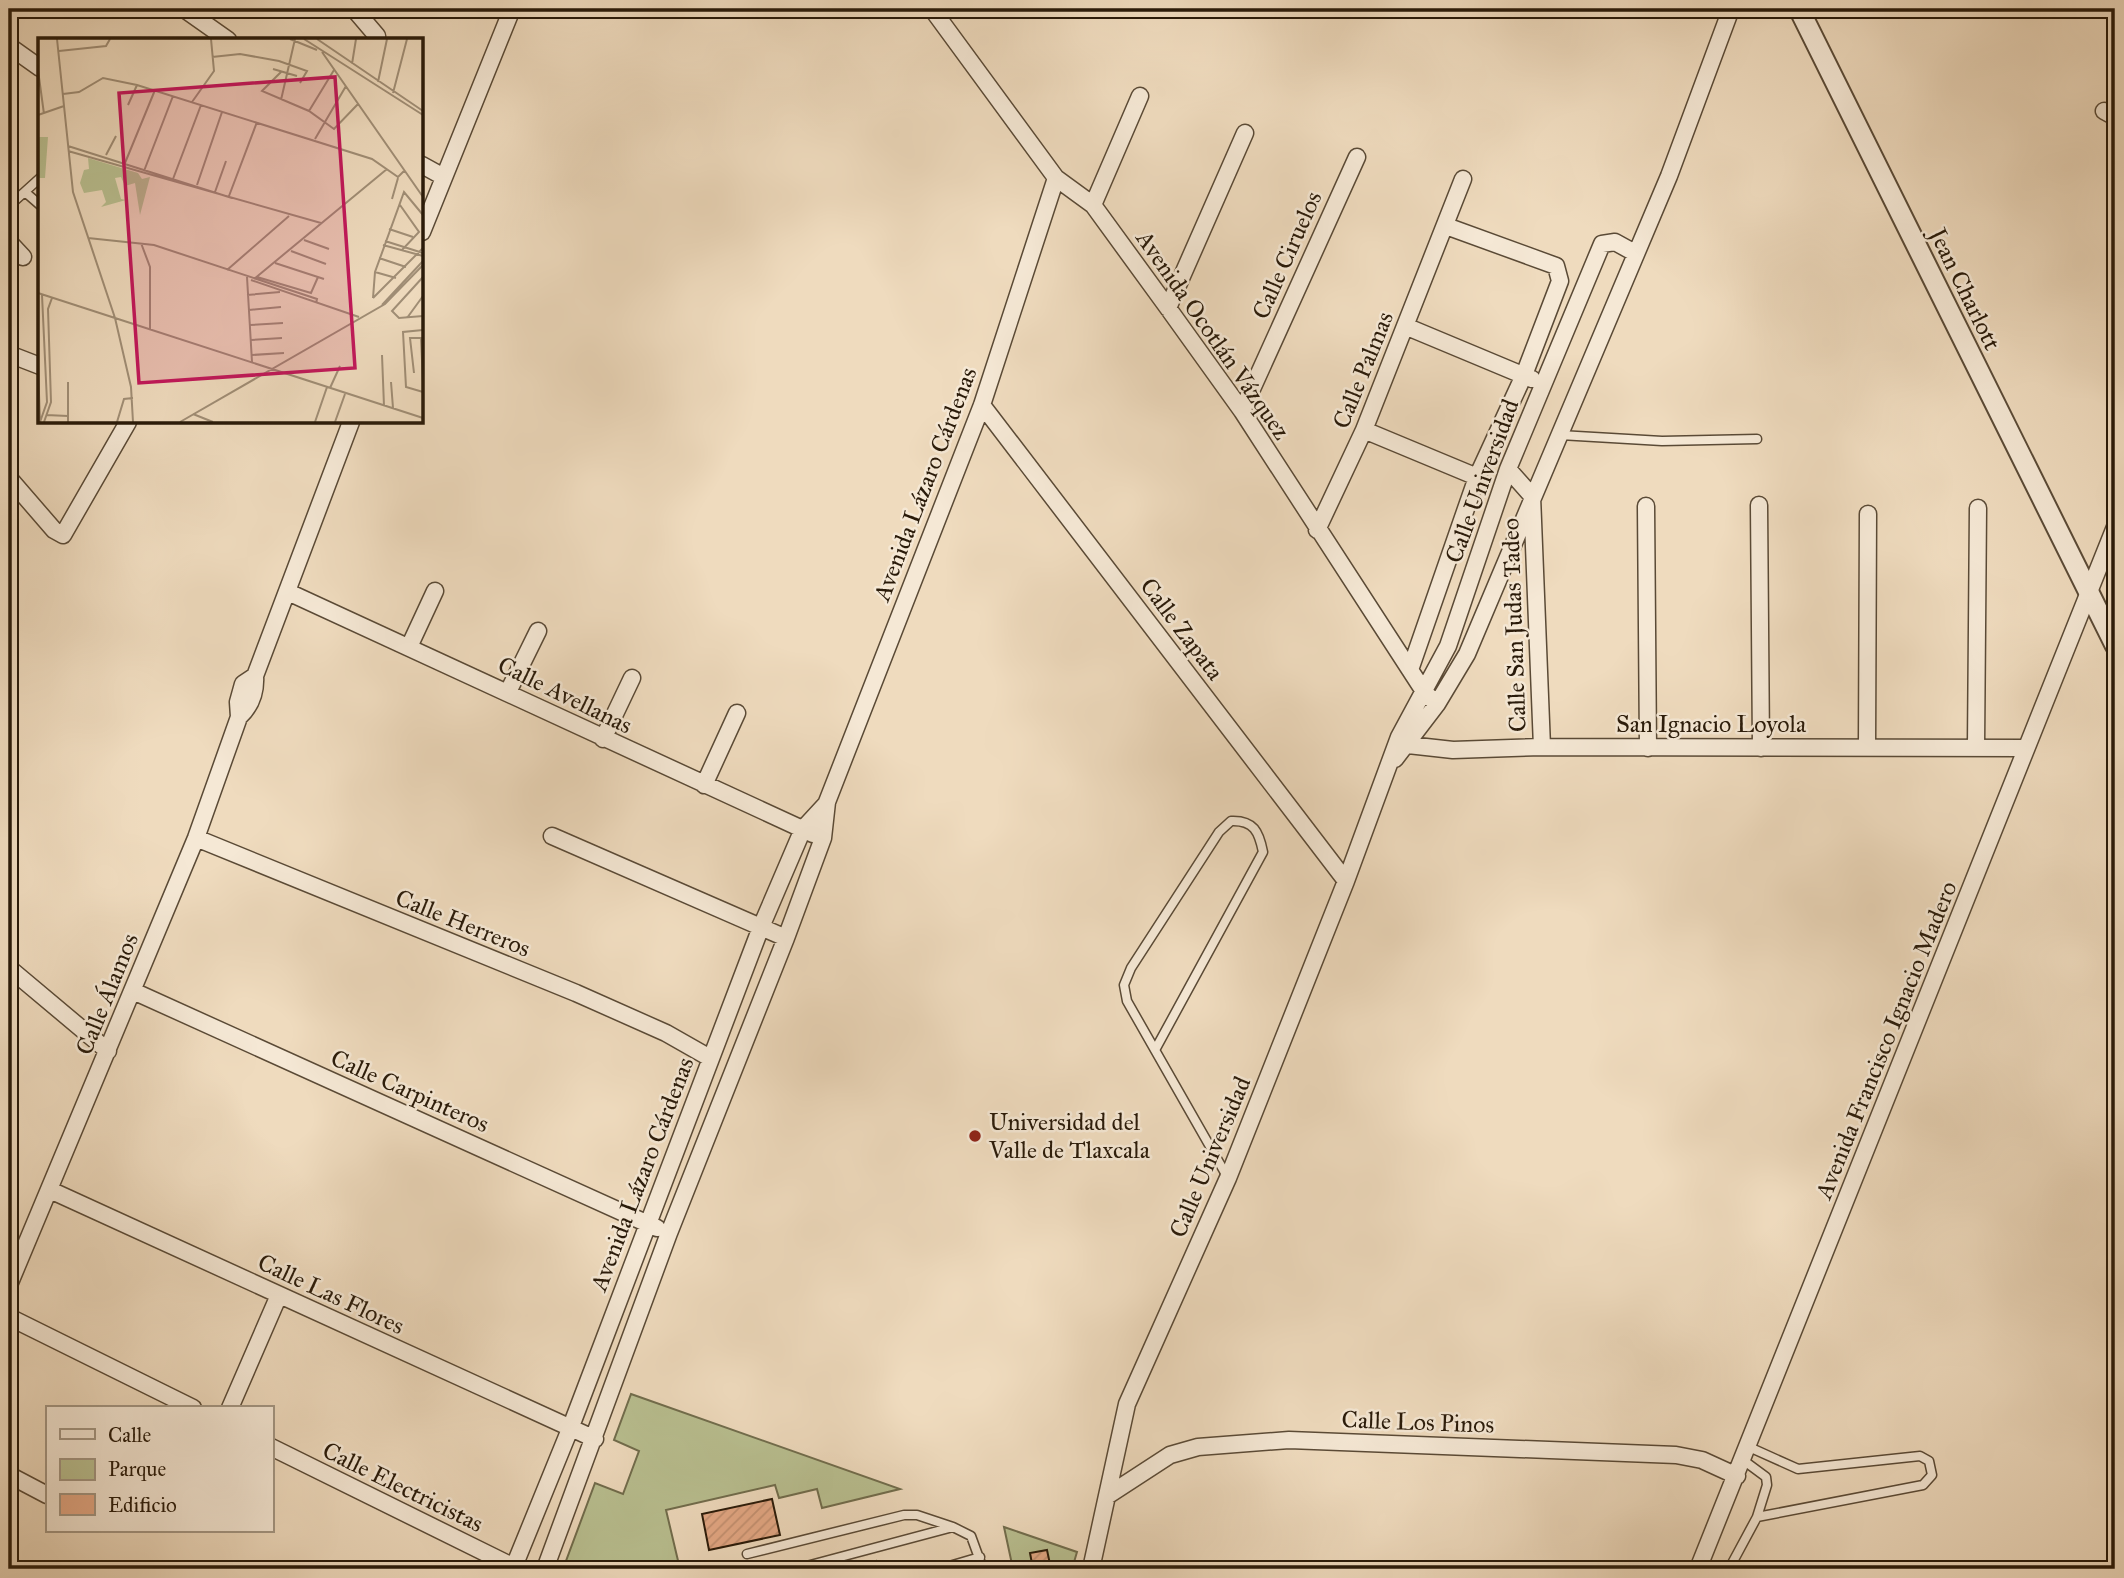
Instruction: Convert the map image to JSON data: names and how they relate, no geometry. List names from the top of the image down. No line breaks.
{"streets":{"street":["Calle Ciruelos","Jean Charlott","Avenida Ocotlán Vázquez","Calle Palmas","Calle Universidad","Avenida Lázaro Cárdenas","Calle San Judas Tadeo","Calle Zapata","Calle Avellanas","San Ignacio Loyola","Calle Herreros","Calle Álamos","Avenida Francisco Ignacio Madero","Calle Carpinteros","Calle Las Flores","Calle Los Pinos","Calle Electricistas"]},"crossings":[["Calle Ciruelos","Avenida Ocotlán Vázquez"],["Jean Charlott","Avenida Francisco Ignacio Madero"],["Avenida Ocotlán Vázquez","Calle Palmas"],["Avenida Ocotlán Vázquez","Calle Universidad"],["Avenida Ocotlán Vázquez","Avenida Lázaro Cárdenas"],["Calle Universidad","Calle San Judas Tadeo"],["Calle Universidad","Calle Zapata"],["Calle Universidad","San Ignacio Loyola"],["Calle Universidad","Calle Los Pinos"],["Avenida Lázaro Cárdenas","Calle Zapata"],["Avenida Lázaro Cárdenas","Calle Avellanas"],["Avenida Lázaro Cárdenas","Calle Herreros"],["Avenida Lázaro Cárdenas","Calle Carpinteros"],["Avenida Lázaro Cárdenas","Calle Las Flores"],["Avenida Lázaro Cárdenas","Calle Electricistas"],["Calle San Judas Tadeo","San Ignacio Loyola"],["Calle Avellanas","Calle Álamos"],["San Ignacio Loyola","Avenida Francisco Ignacio Madero"],["Calle Herreros","Calle Álamos"],["Calle Álamos","Calle Carpinteros"],["Calle Álamos","Calle Las Flores"],["Avenida Francisco Ignacio Madero","Calle Los Pinos"]],"places":["Universidad del Valle de Tlaxcala"],"legend":["Calle","Parque","Edificio"]}
